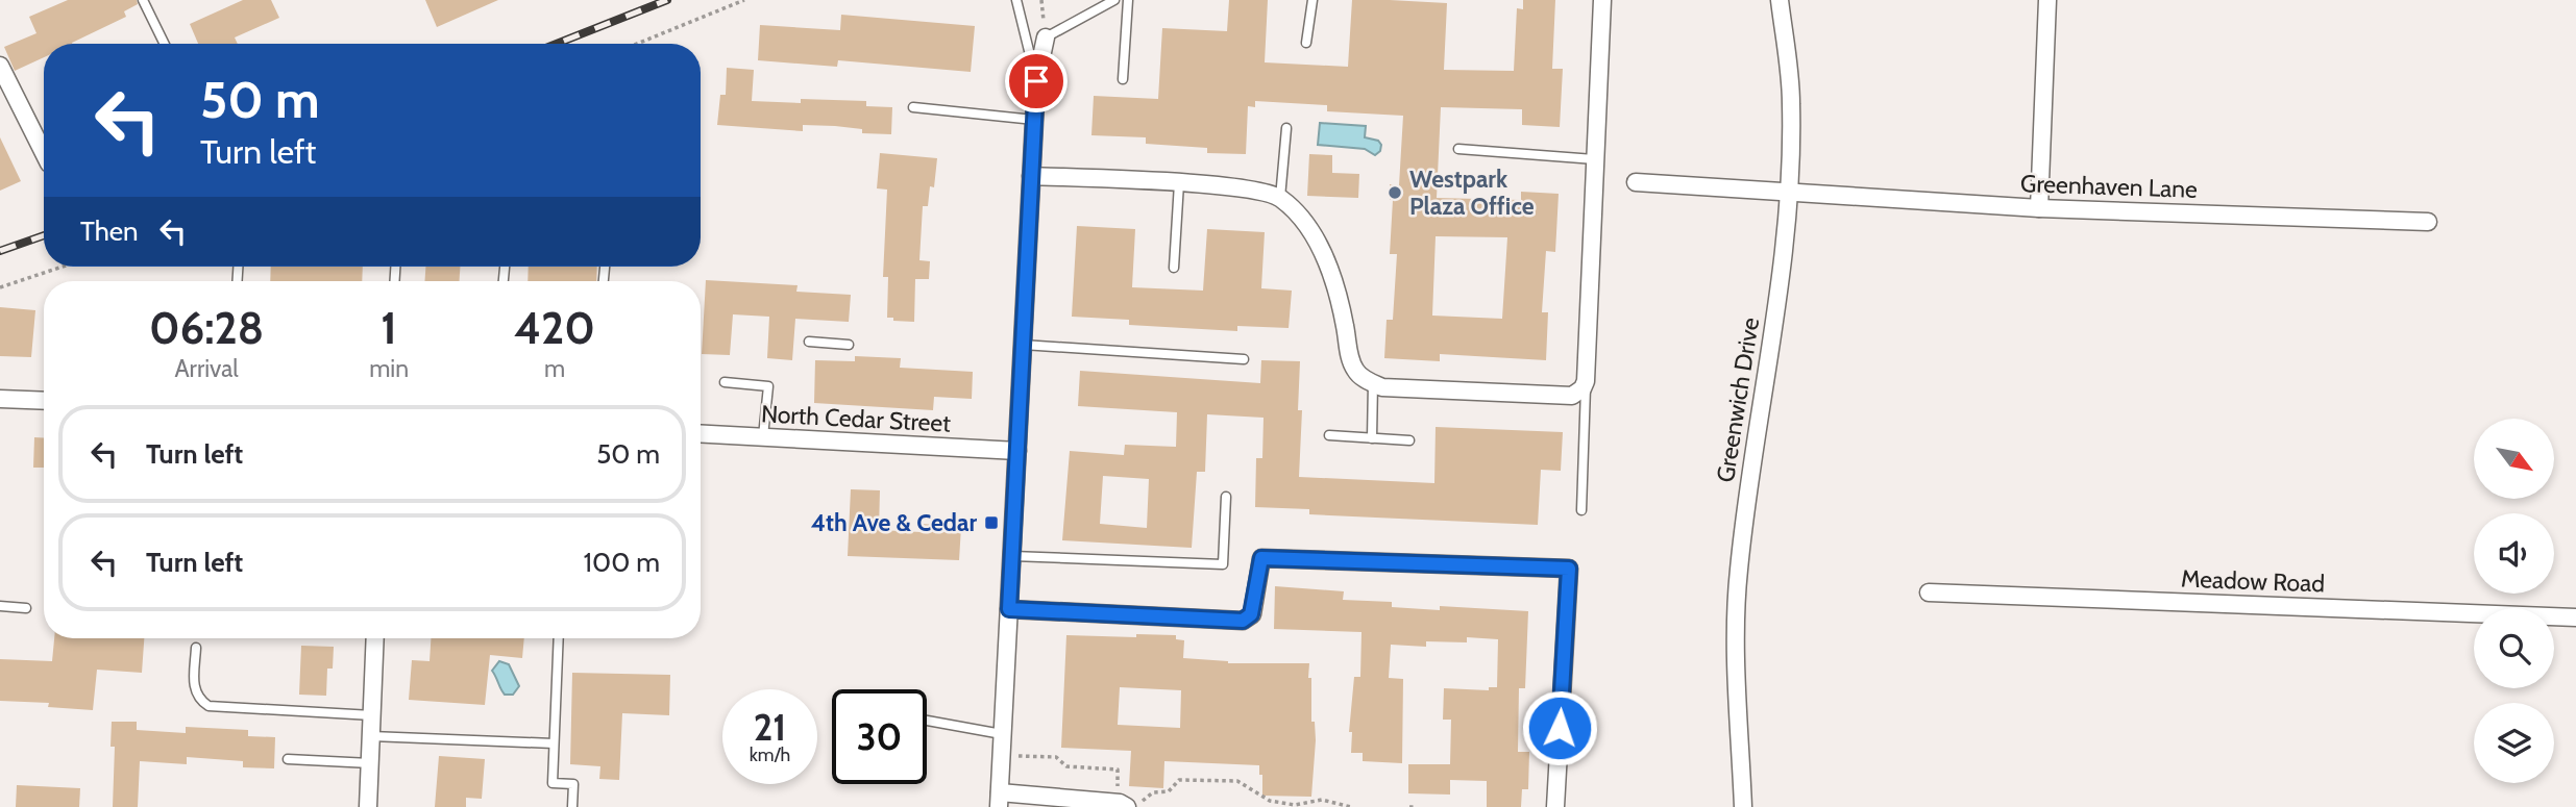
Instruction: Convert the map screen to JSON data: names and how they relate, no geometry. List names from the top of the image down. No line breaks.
{"streets":{"street":["Greenhaven Lane","Greenwich Drive","North Cedar Street","Meadow Road"]},"crossings":[["Greenhaven Lane","Greenwich Drive"]],"places":{"other":["Westpark Plaza Office"],"transit":["4th Ave & Cedar"]},"north":"bottom right","page":{"turn":["50 m","Turn left"],"then":"Then","eta":["06:28","Arrival","1","min","420","m"],"list":[{"name":"Turn left","value":"50 m"},{"name":"Turn left","value":"100 m"}],"speed":"21 km/h","limit":"30"}}
